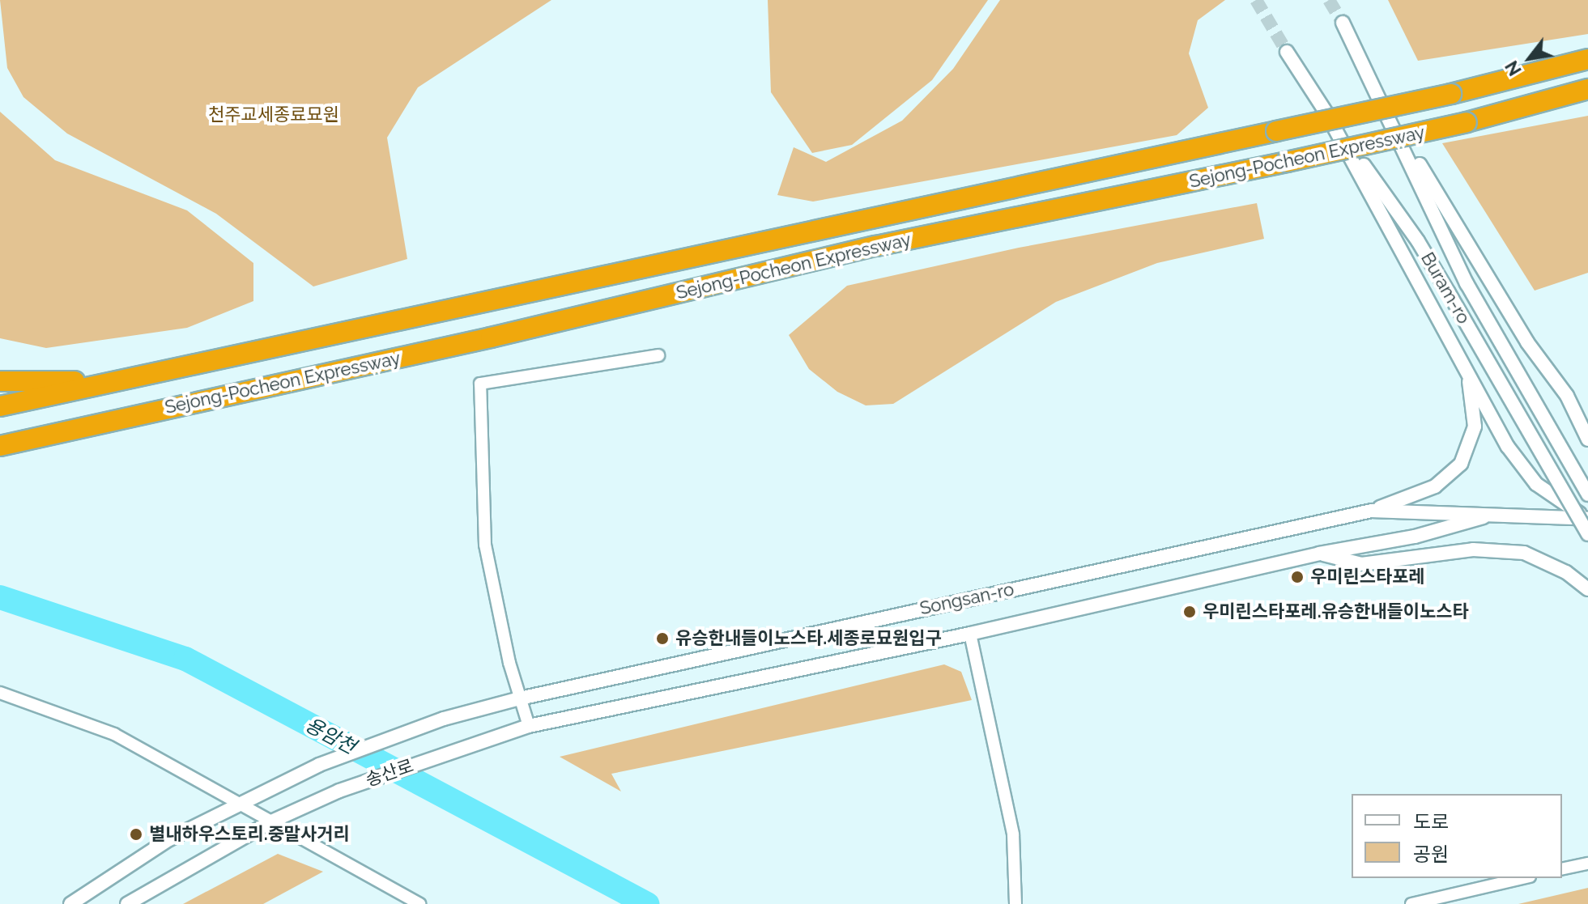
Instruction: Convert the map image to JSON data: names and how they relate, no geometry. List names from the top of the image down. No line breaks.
{"streets":{"highway":["Sejong-Pocheon Expressway"],"street":["Buram-ro","Songsan-ro","송산로"]},"crossings":[["Songsan-ro","송산로"]],"water":["용암천"],"parks":["천주교세종료묘원"],"places":["우미린스타포레","우미린스타포레.유승한내들이노스타","유승한내들이노스타.세종로묘원입구","별내하우스토리.중말사거리"],"legend":["도로","공원"],"north":"bottom left"}
